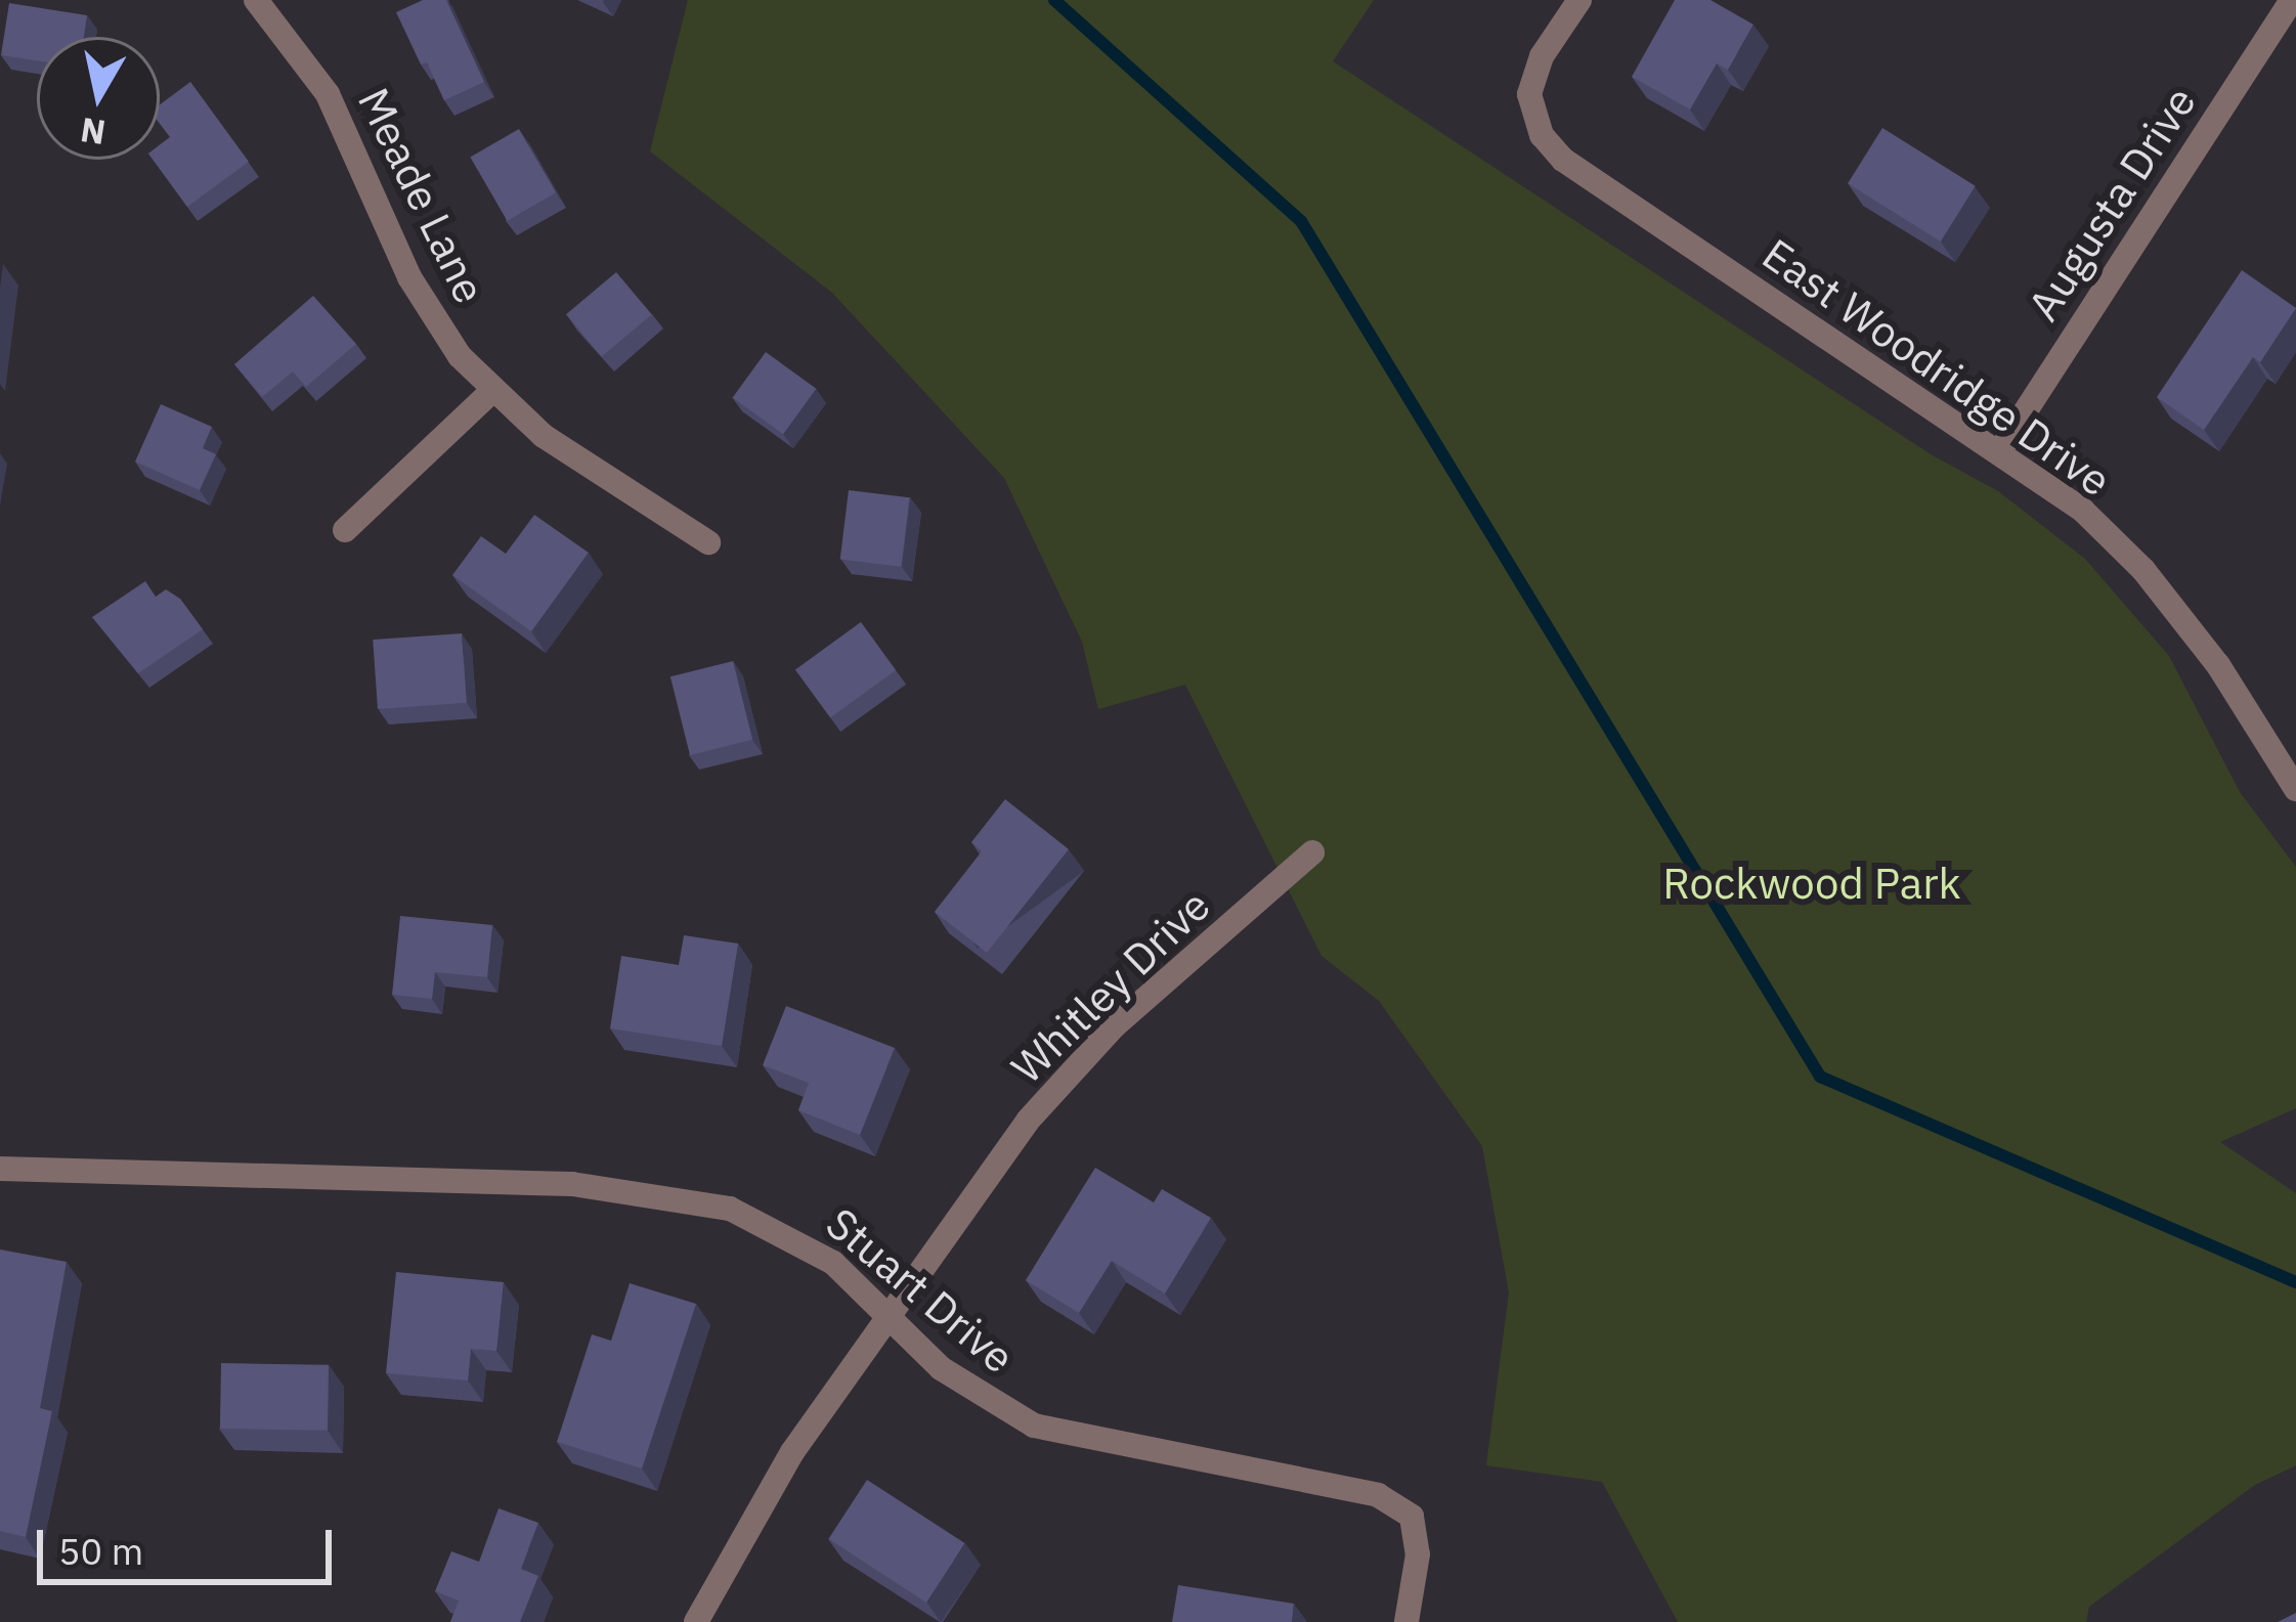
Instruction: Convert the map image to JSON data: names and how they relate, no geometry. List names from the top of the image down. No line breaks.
{"streets":{"street":["Meade Lane","Augusta Drive","East Woodridge Drive","Whitley Drive","Stuart Drive"]},"crossings":[["Augusta Drive","East Woodridge Drive"],["Whitley Drive","Stuart Drive"]],"parks":["Rockwood Park"],"scale_bar":"50 m","north":"bottom"}
